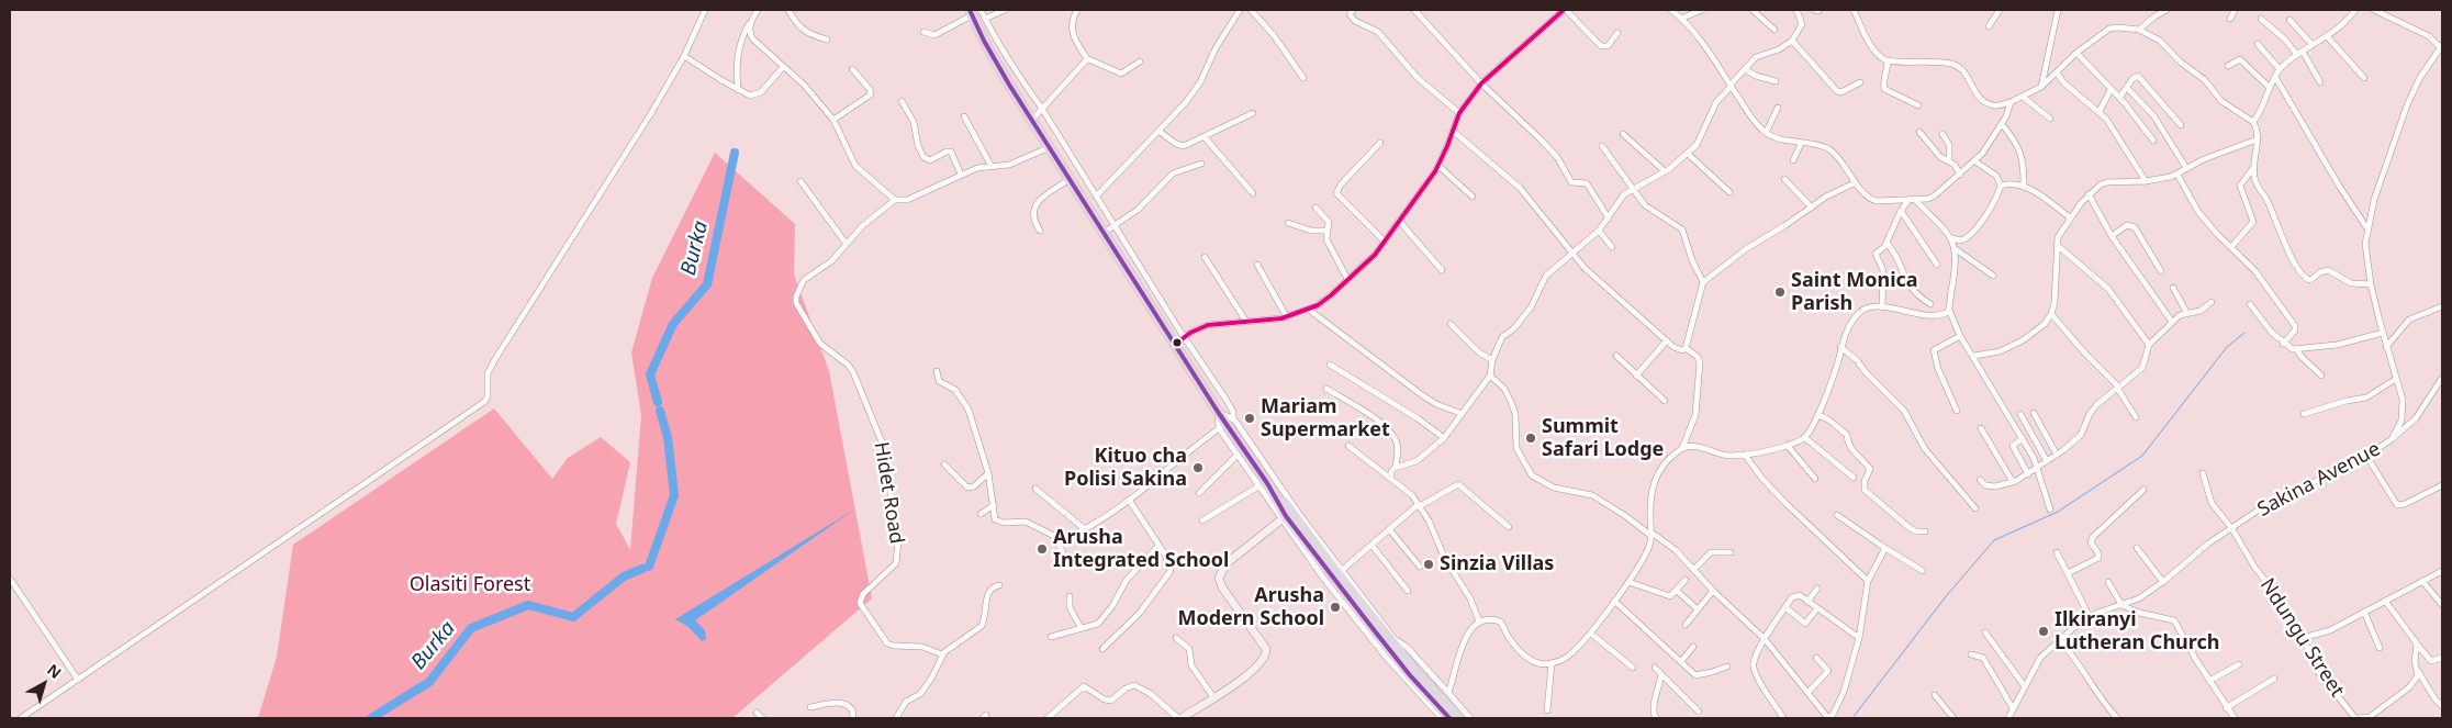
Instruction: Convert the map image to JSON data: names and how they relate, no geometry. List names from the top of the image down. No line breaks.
{"streets":{"street":["Sakina Avenue","Hidet Road","Ndungu Street"]},"crossings":[["Sakina Avenue","Ndungu Street"]],"water":["Burka"],"parks":["Olasiti Forest"],"places":["Saint Monica Parish","Mariam Supermarket","Summit Safari Lodge","Kituo cha Polisi Sakina","Arusha Integrated School","Sinzia Villas","Arusha Modern School","Ilkiranyi Lutheran Church"],"north":"top right"}
